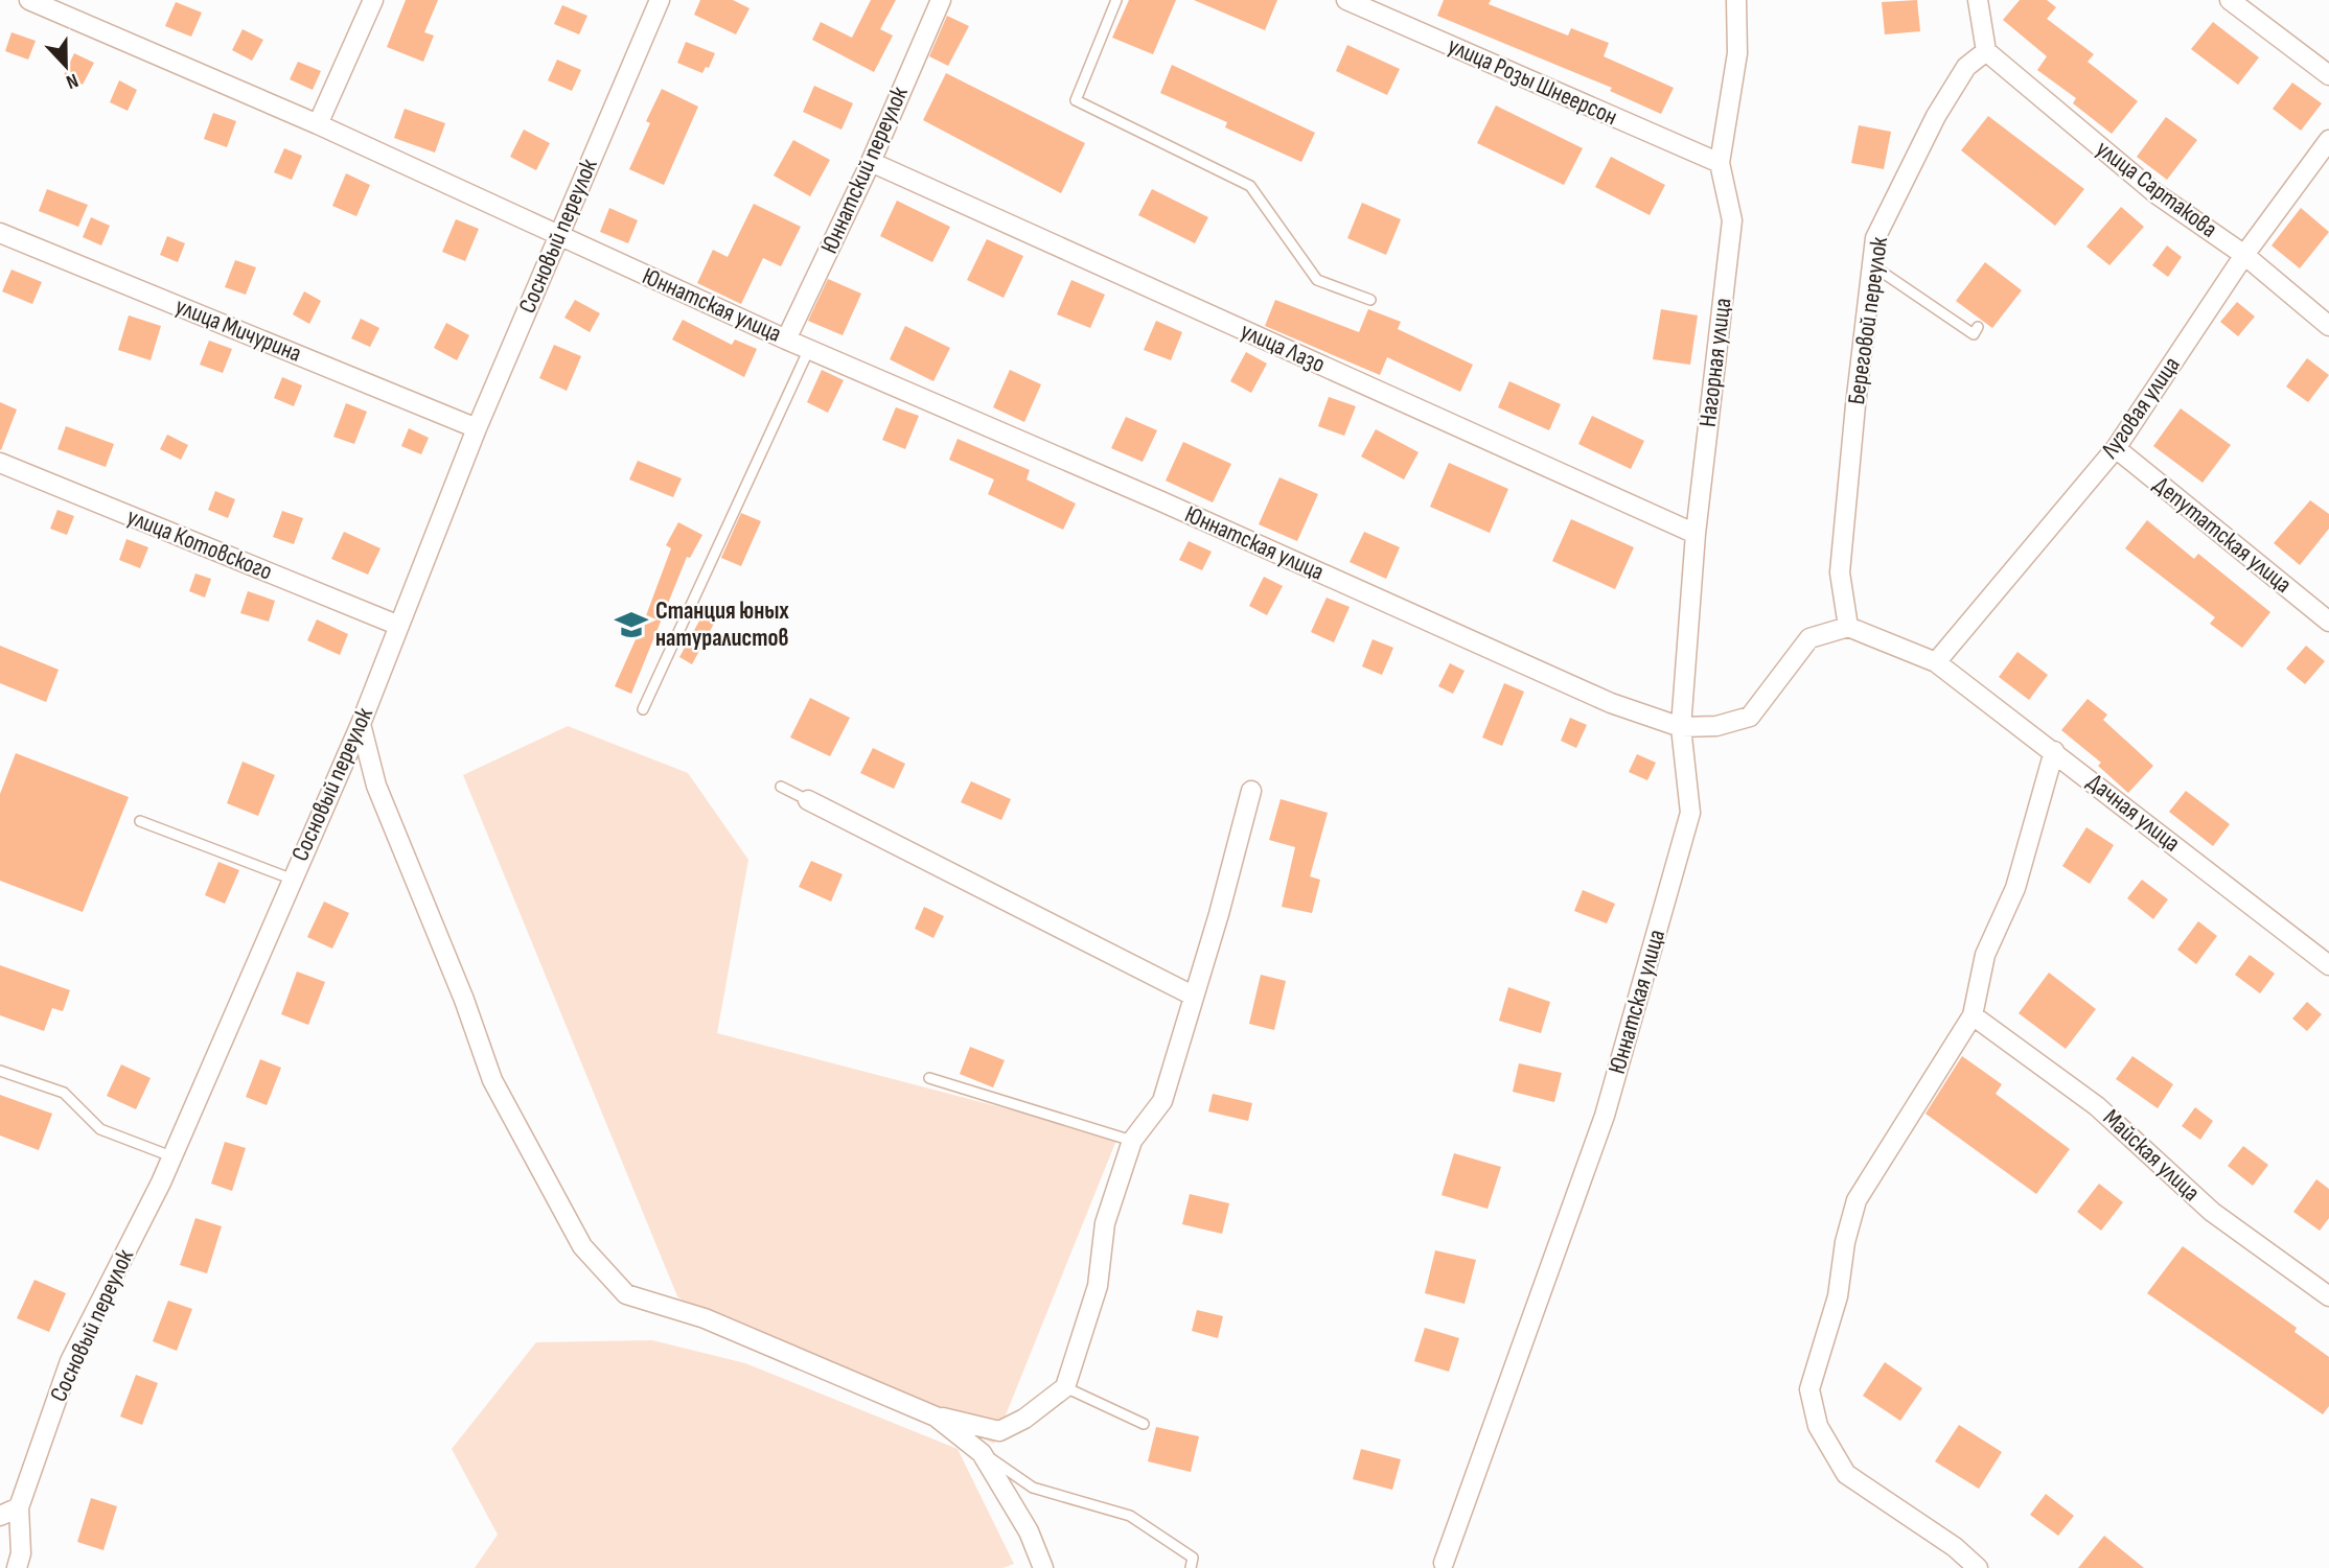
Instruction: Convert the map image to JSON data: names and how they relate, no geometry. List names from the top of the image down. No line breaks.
{"streets":{"street":["улица Розы Шнеерсон","Юннатский переулок","улица Сартакова","Сосновый переулок","Юннатская улица","Береговой переулок","улица Мичурина","улица Лазо","Нагорная улица","Луговая улица","Депутатская улица","улица Котовского","Дачная улица","Майская улица"]},"crossings":[["улица Розы Шнеерсон","Нагорная улица"],["Юннатский переулок","Юннатская улица"],["Юннатский переулок","улица Лазо"],["улица Сартакова","Береговой переулок"],["улица Сартакова","Луговая улица"],["Сосновый переулок","Юннатская улица"],["Сосновый переулок","улица Мичурина"],["Сосновый переулок","улица Котовского"],["Юннатская улица","Нагорная улица"],["Береговой переулок","Дачная улица"],["улица Лазо","Нагорная улица"],["Луговая улица","Депутатская улица"],["Луговая улица","Дачная улица"]],"places":{"school or university":["Станция юных натуралистов"]},"north":"bottom"}
